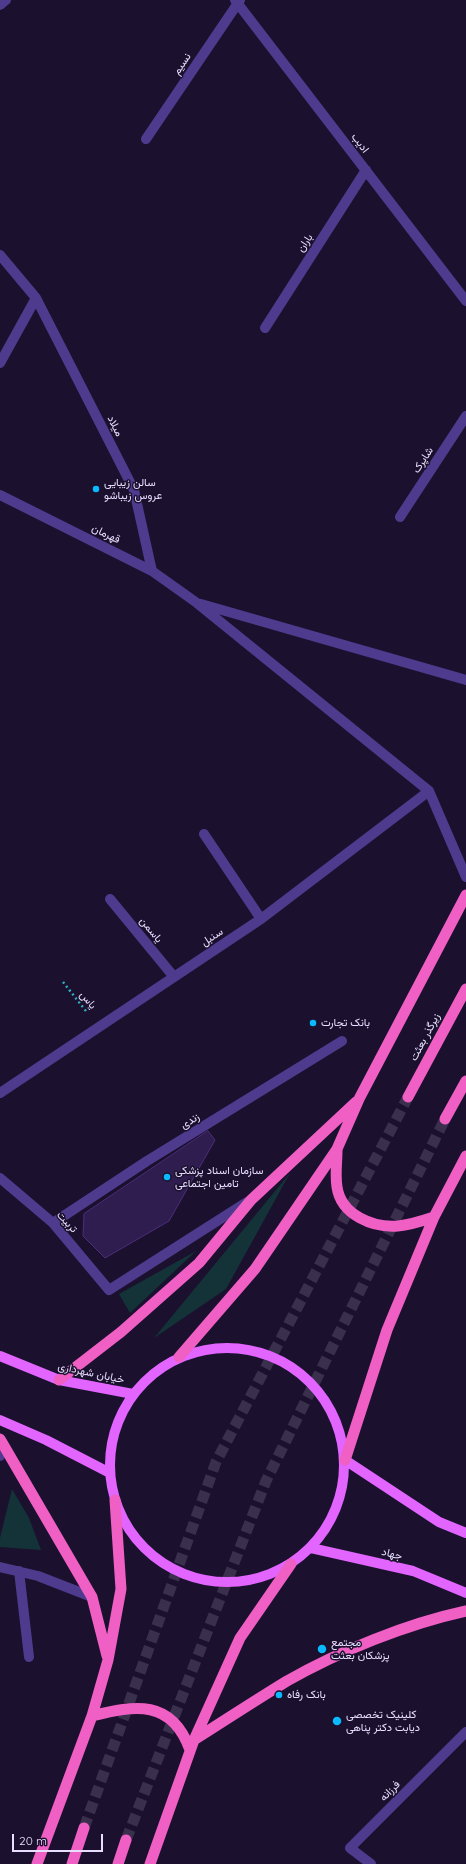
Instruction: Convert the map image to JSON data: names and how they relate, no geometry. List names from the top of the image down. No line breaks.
{"streets":{"highway":["زیرگذر بعثت"],"main road":["خیابان شهرداری","جهاد"],"street":["نسیم","ادیب","باران","میلاد","شاپرک","قهرمان","یاسمن","سنبل","زندی","تربیت","فرزانه"],"path":["یاس"]},"crossings":[["نسیم","ادیب"],["ادیب","باران"],["میلاد","قهرمان"],["قهرمان","سنبل"],["یاسمن","سنبل"],["سنبل","یاس"],["زندی","تربیت"]],"places":["سالن زیبایی عروس زیباشو","بانک تجارت","سازمان اسناد پزشکی تامین اجتماعی","مجتمع پزشکان بعثت","بانک رفاه","کلینیک تخصصی دیابت دکتر پناهی"],"scale_bar":"20 m"}
